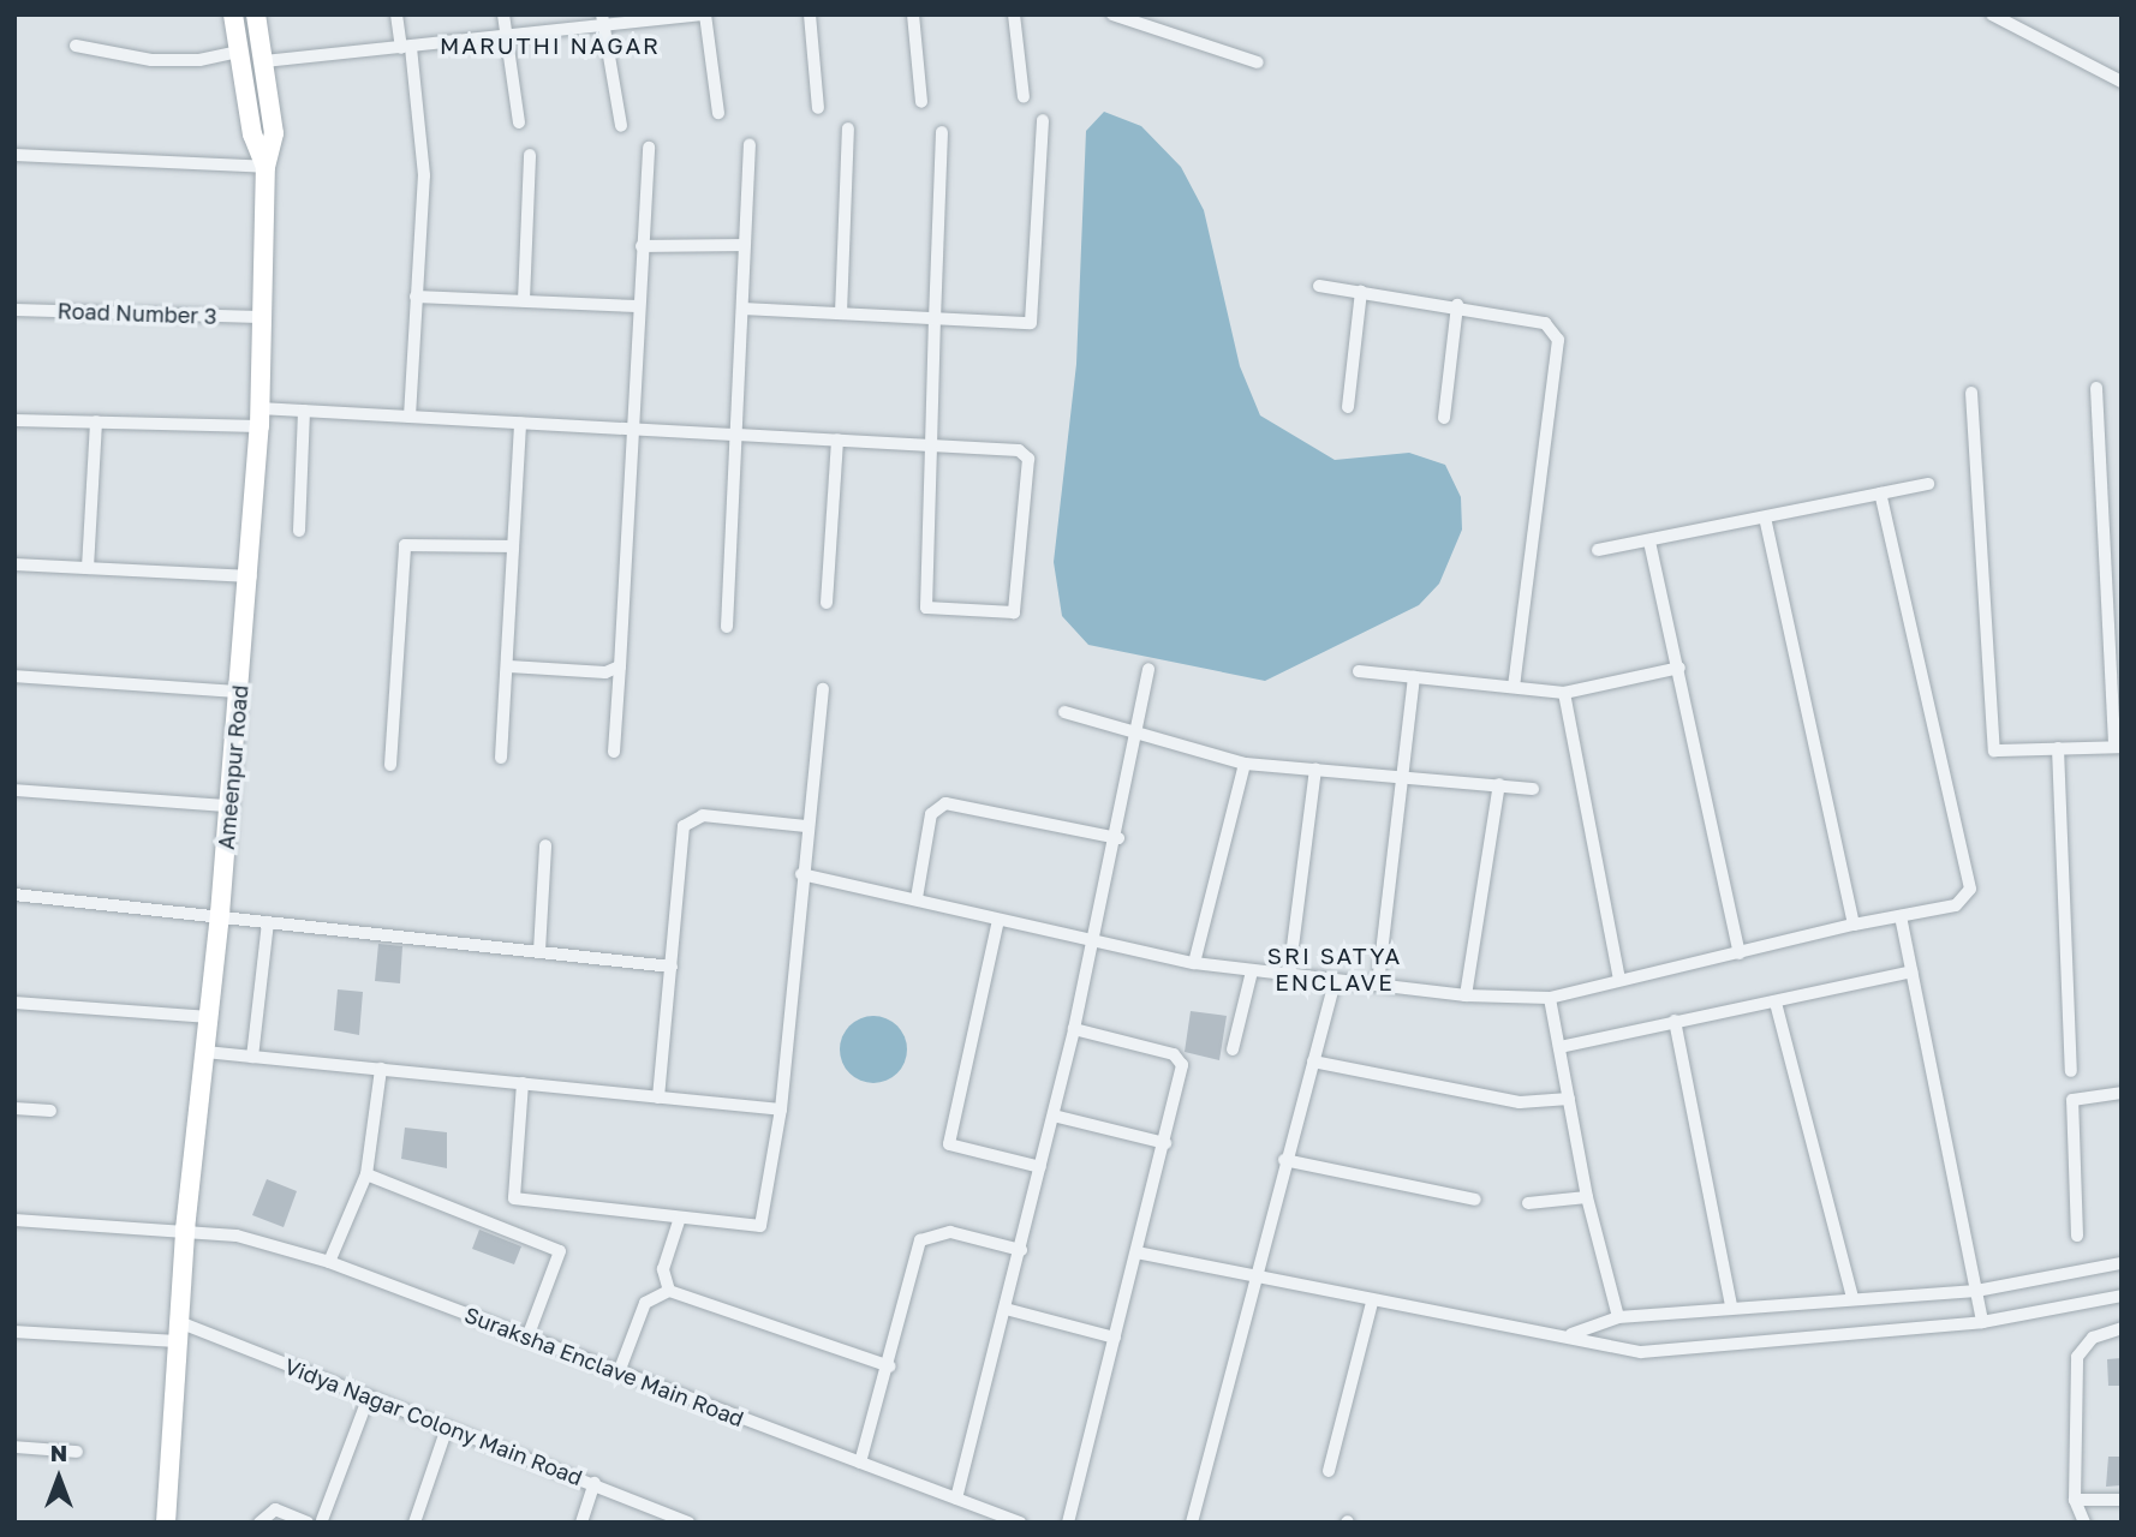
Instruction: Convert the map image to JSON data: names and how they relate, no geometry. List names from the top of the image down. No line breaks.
{"streets":{"street":["Road Number 3","Ameenpur Road","Suraksha Enclave Main Road","Vidya Nagar Colony Main Road"]},"crossings":[["Road Number 3","Ameenpur Road"],["Ameenpur Road","Suraksha Enclave Main Road"],["Ameenpur Road","Vidya Nagar Colony Main Road"]],"districts":["MARUTHI NAGAR","SRI SATYA ENCLAVE"],"north":"top"}
